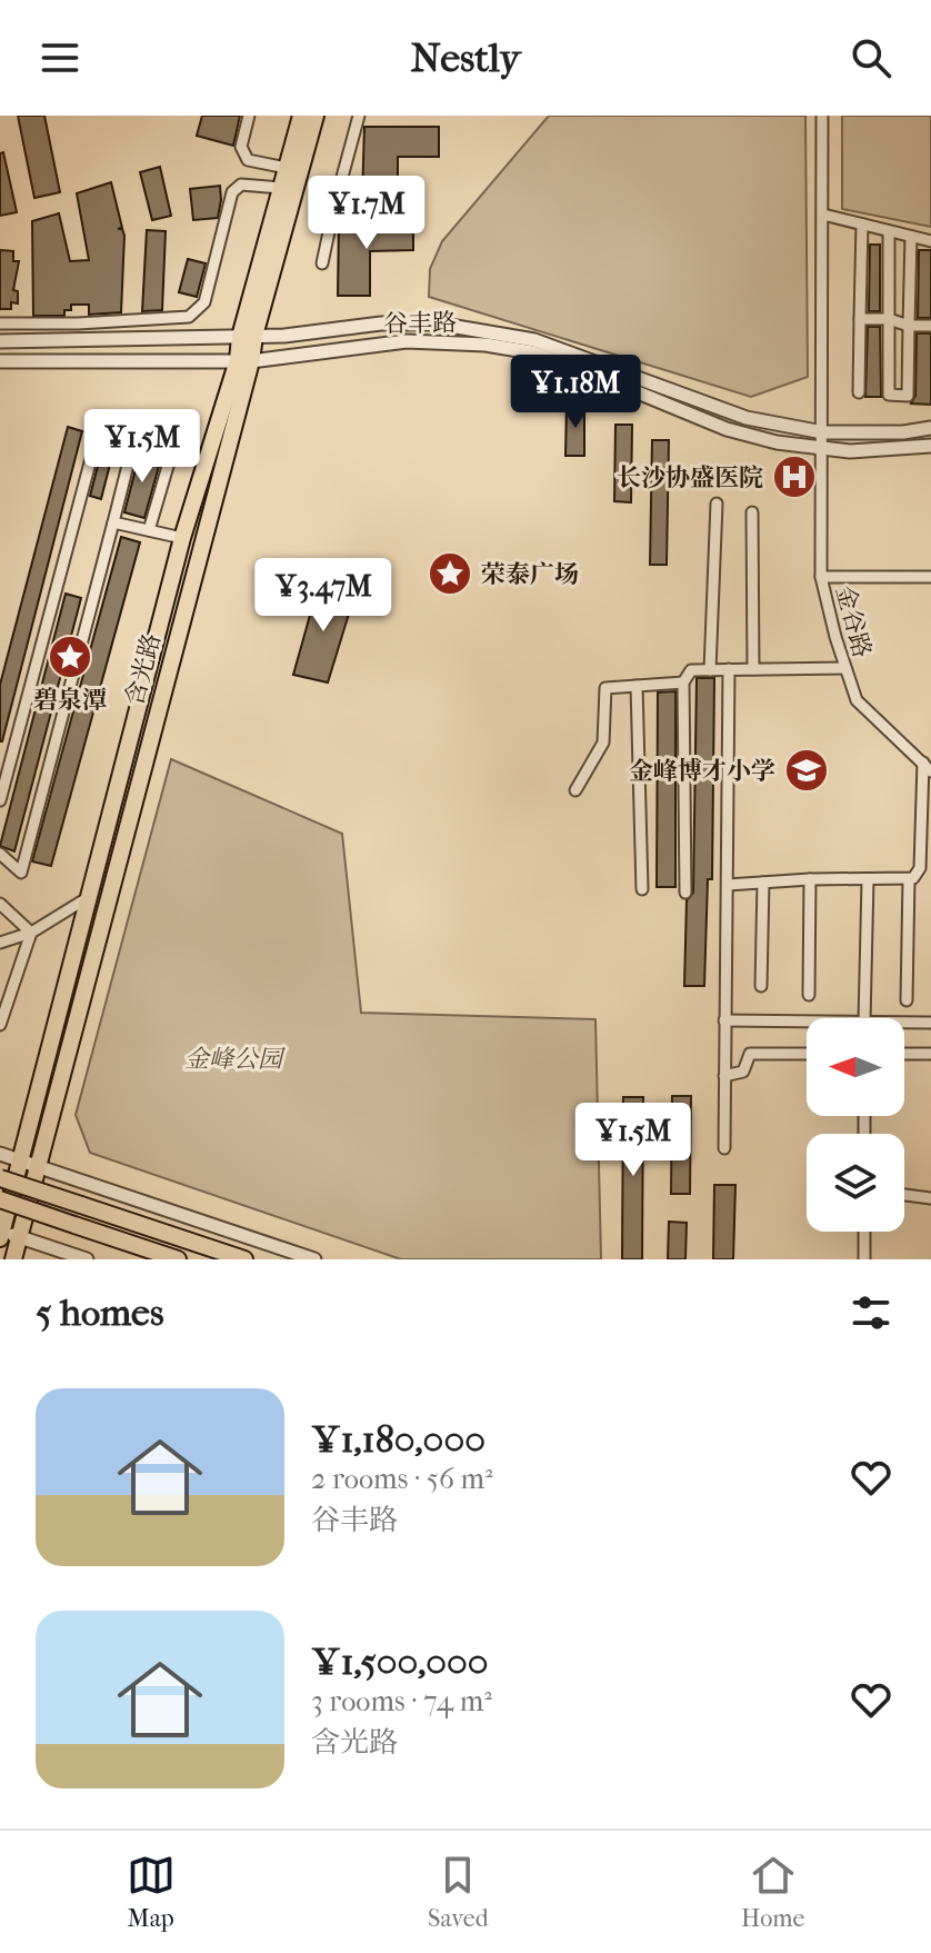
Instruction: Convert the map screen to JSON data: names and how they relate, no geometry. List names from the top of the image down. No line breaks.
{"streets":{"main road":["含光路"],"street":["谷丰路","金谷路"]},"crossings":[["谷丰路","金谷路"],["谷丰路","含光路"]],"parks":["金峰公园"],"places":{"hospital":["长沙协盛医院"],"place":["荣泰广场","碧泉潭"],"school or university":["金峰博才小学"]},"north":"left","page":{"header":"Nestly","price":["¥1.7M","¥1.18M","¥1.5M","¥3.47M","¥1.5M"],"heading":"5 homes","list":[{"name":"¥1,180,000","note":"2 rooms · 56 m² · 谷丰路"},{"name":"¥1,500,000","note":"3 rooms · 74 m² · 含光路"}],"tabs":["Map","Saved","Home"]}}
